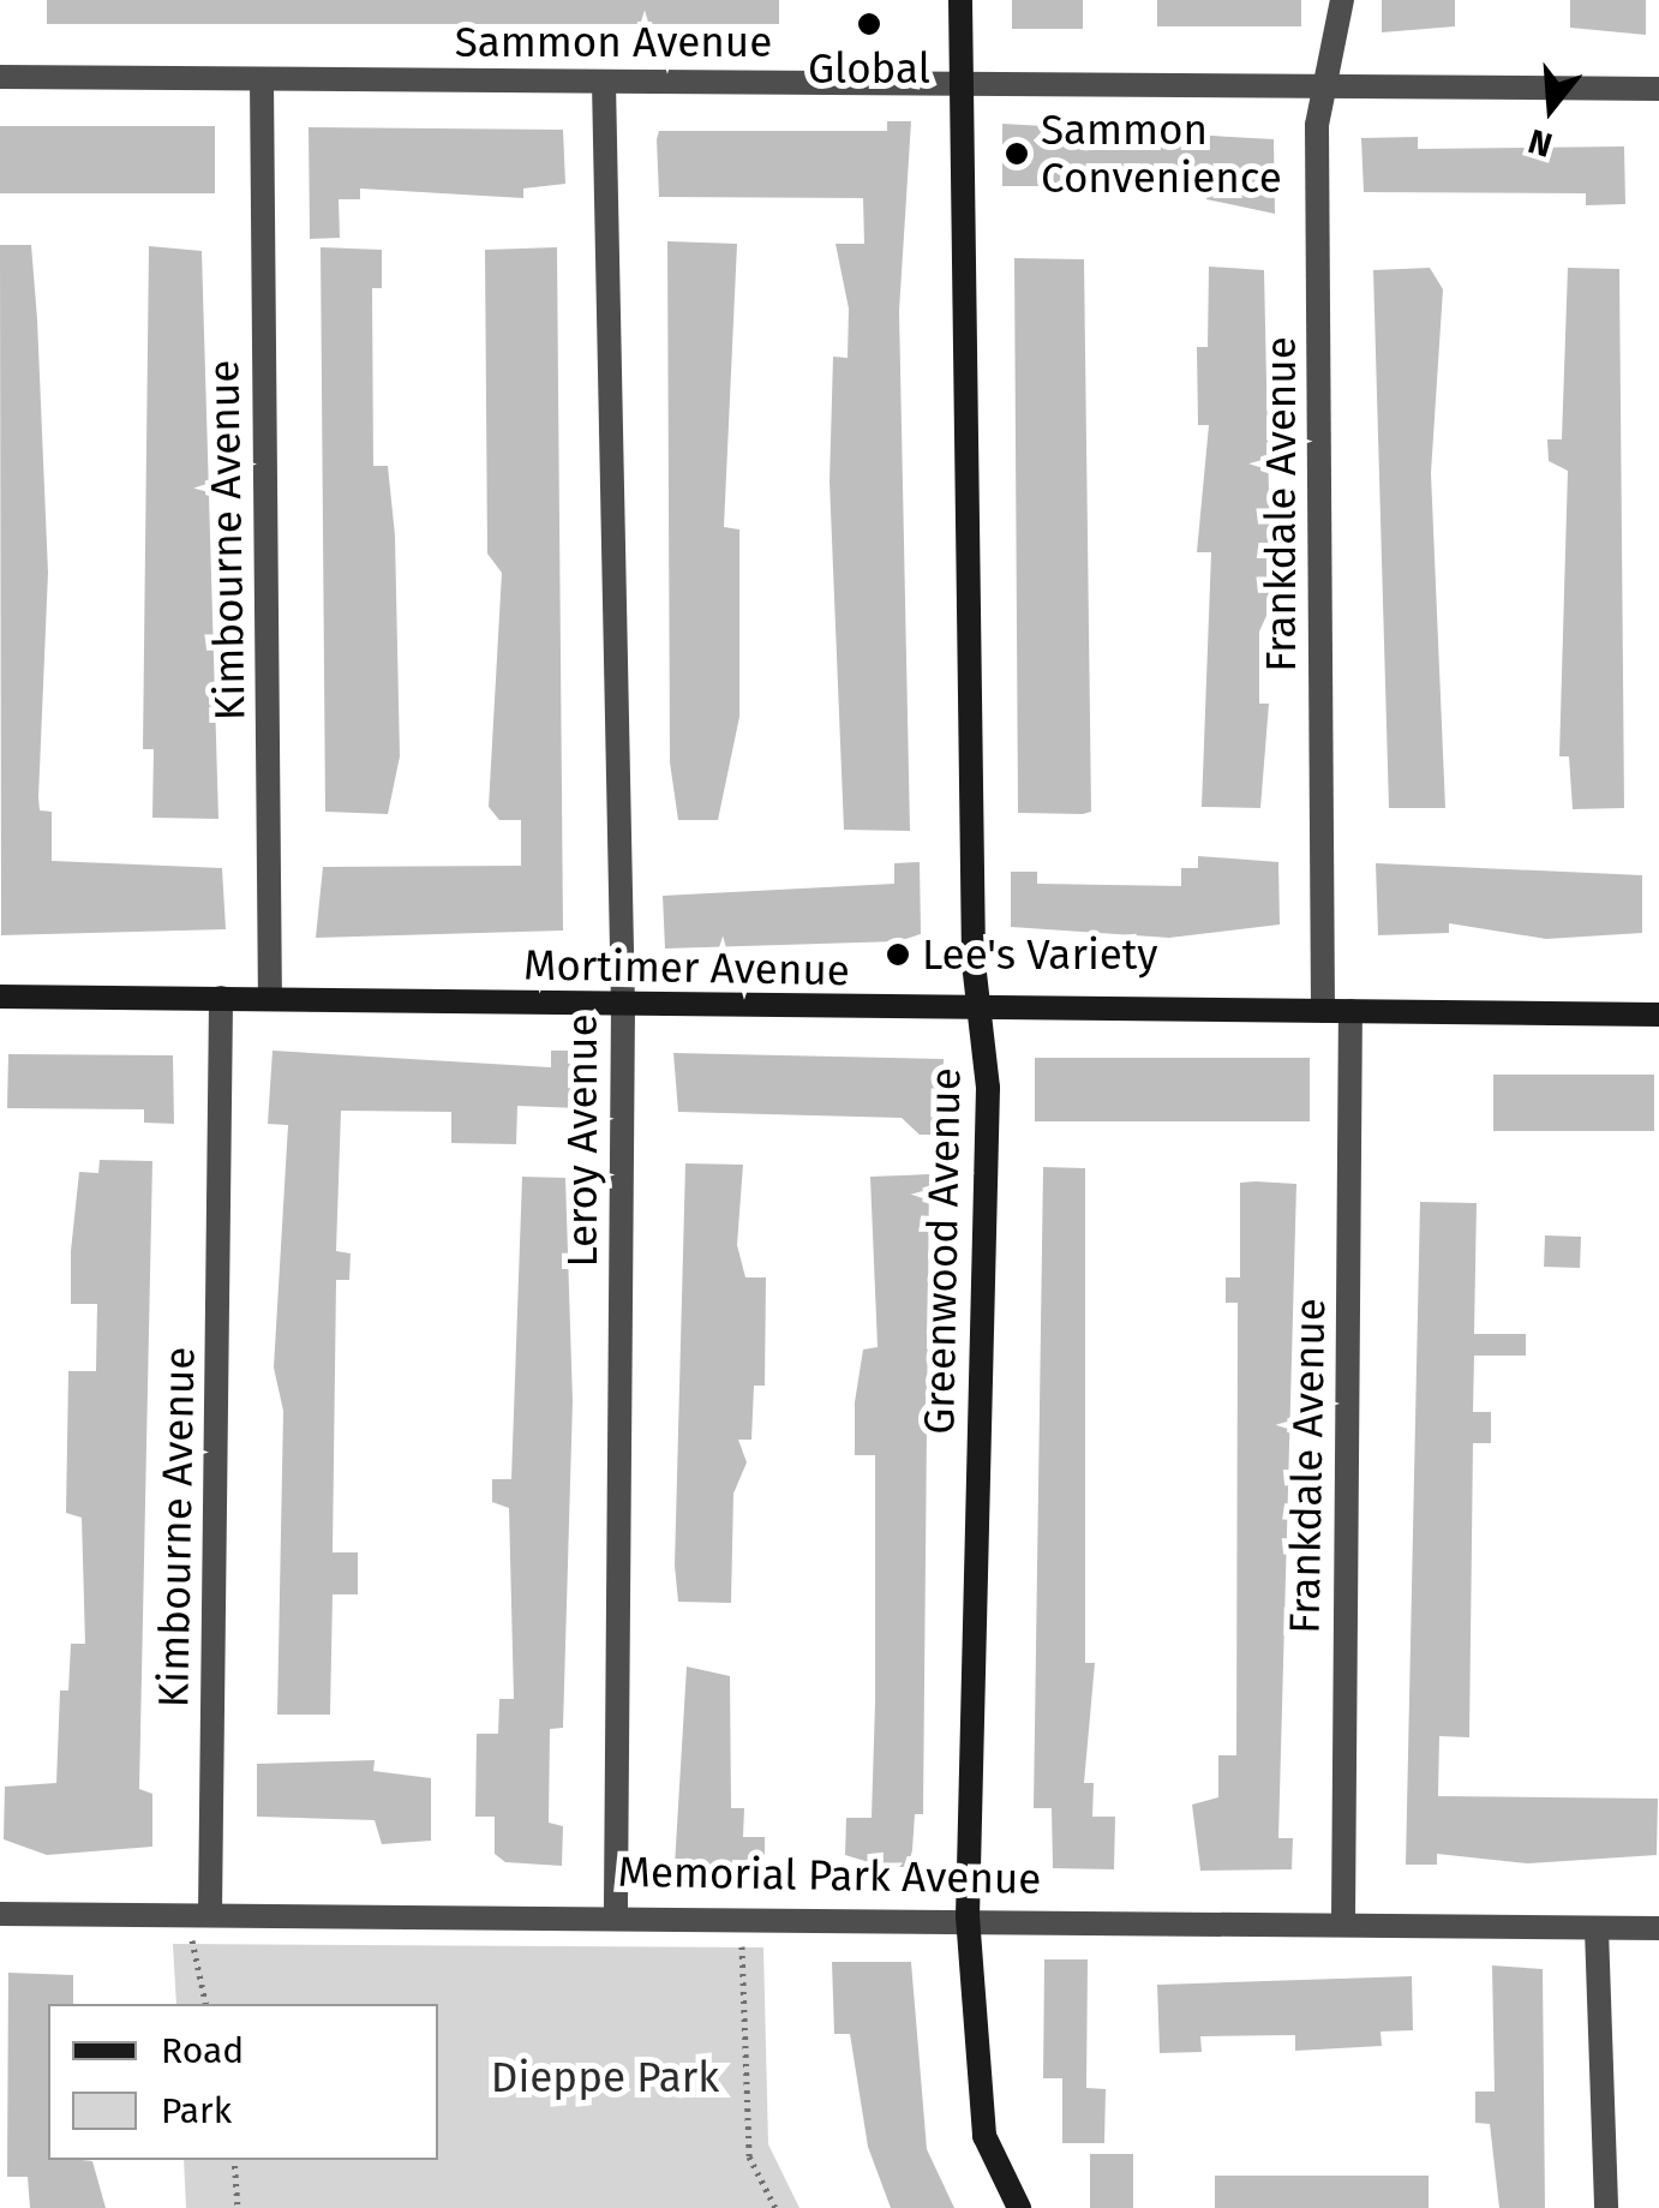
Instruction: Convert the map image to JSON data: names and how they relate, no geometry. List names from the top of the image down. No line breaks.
{"streets":{"street":["Sammon Avenue","Frankdale Avenue","Kimbourne Avenue","Mortimer Avenue","Leroy Avenue","Greenwood Avenue","Memorial Park Avenue"]},"crossings":[["Sammon Avenue","Frankdale Avenue"],["Sammon Avenue","Kimbourne Avenue"],["Sammon Avenue","Leroy Avenue"],["Sammon Avenue","Greenwood Avenue"],["Frankdale Avenue","Mortimer Avenue"],["Frankdale Avenue","Memorial Park Avenue"],["Kimbourne Avenue","Mortimer Avenue"],["Kimbourne Avenue","Memorial Park Avenue"],["Mortimer Avenue","Leroy Avenue"],["Mortimer Avenue","Greenwood Avenue"],["Leroy Avenue","Memorial Park Avenue"],["Greenwood Avenue","Memorial Park Avenue"]],"parks":["Dieppe Park"],"places":["Global","Sammon Convenience","Lee's Variety"],"legend":["Road","Park"],"north":"bottom"}
